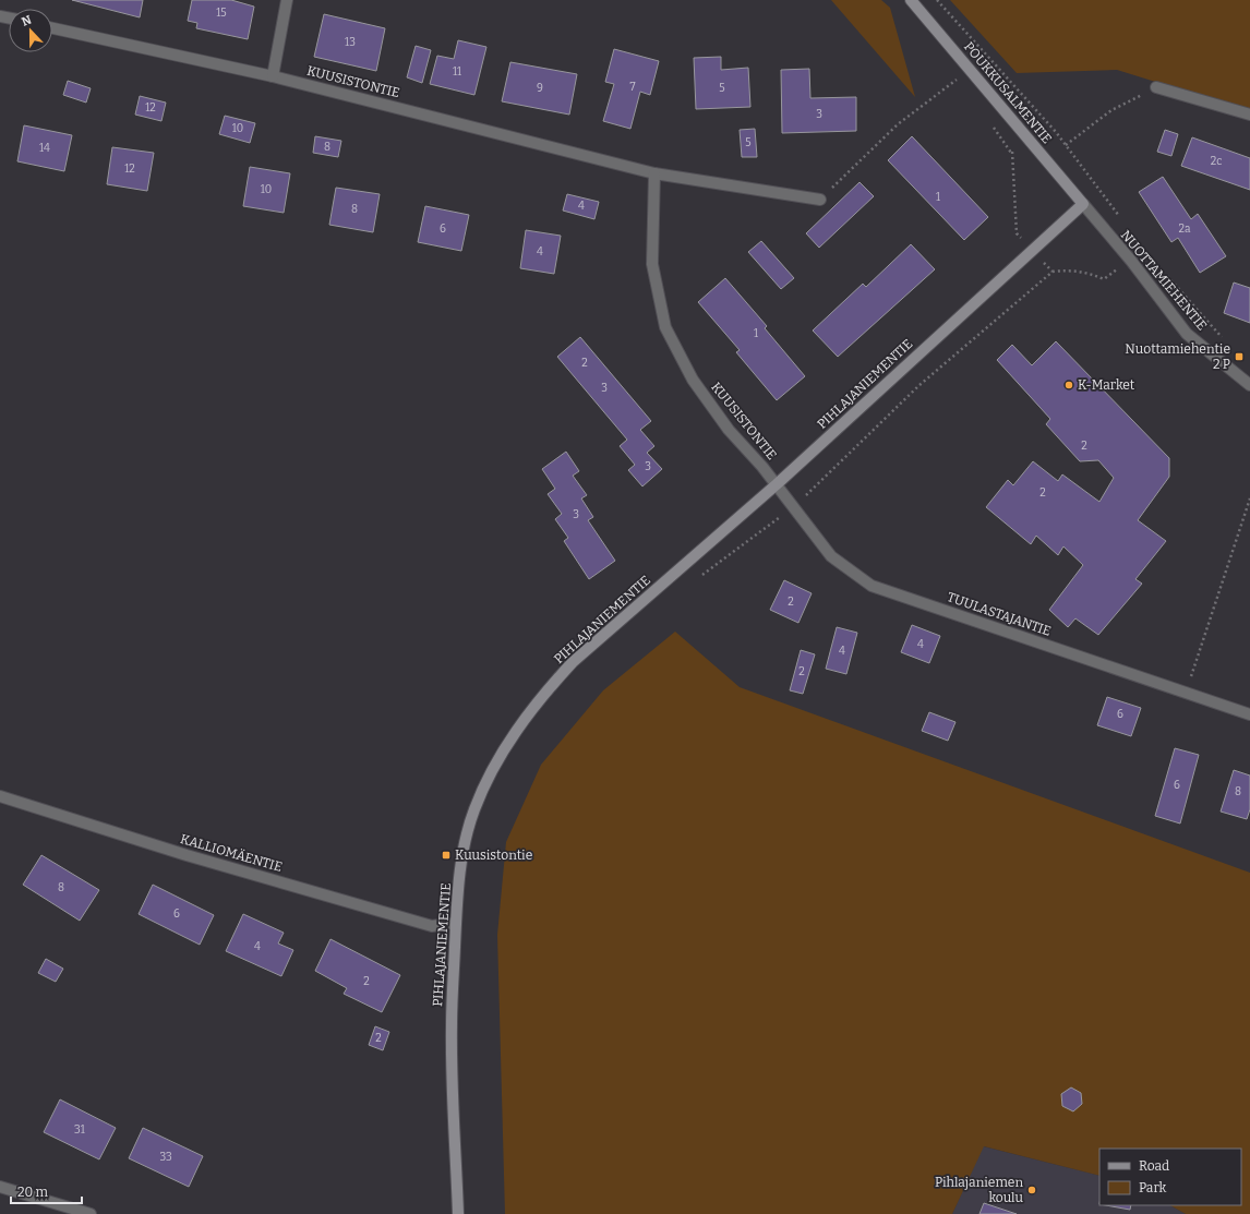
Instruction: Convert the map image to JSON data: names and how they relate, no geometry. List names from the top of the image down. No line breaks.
{"streets":{"street":["KUUSISTONTIE","POUKKUSALMENTIE","NUOTTAMIEHENTIE","PIHLAJANIEMENTIE","TUULASTAJANTIE","KALLIOMÄENTIE"]},"crossings":[["KUUSISTONTIE","PIHLAJANIEMENTIE"],["KUUSISTONTIE","TUULASTAJANTIE"],["POUKKUSALMENTIE","NUOTTAMIEHENTIE"],["POUKKUSALMENTIE","PIHLAJANIEMENTIE"],["NUOTTAMIEHENTIE","PIHLAJANIEMENTIE"],["PIHLAJANIEMENTIE","TUULASTAJANTIE"],["PIHLAJANIEMENTIE","KALLIOMÄENTIE"]],"places":{"transit":["Nuottamiehentie 2 P","Kuusistontie"],"other":["K-Market","Pihlajaniemen koulu"]},"house_numbers":["15","13","11","7","9","5","12","3","10","5","8","14","2c","12","10","1","4","8","6","2a","4","1","2","3","2","3","2","3","2","4","4","2","6","6","8","8","6","4","2","2","31","33"],"legend":["Road","Park"],"scale_bar":"20 m","north":"top"}
